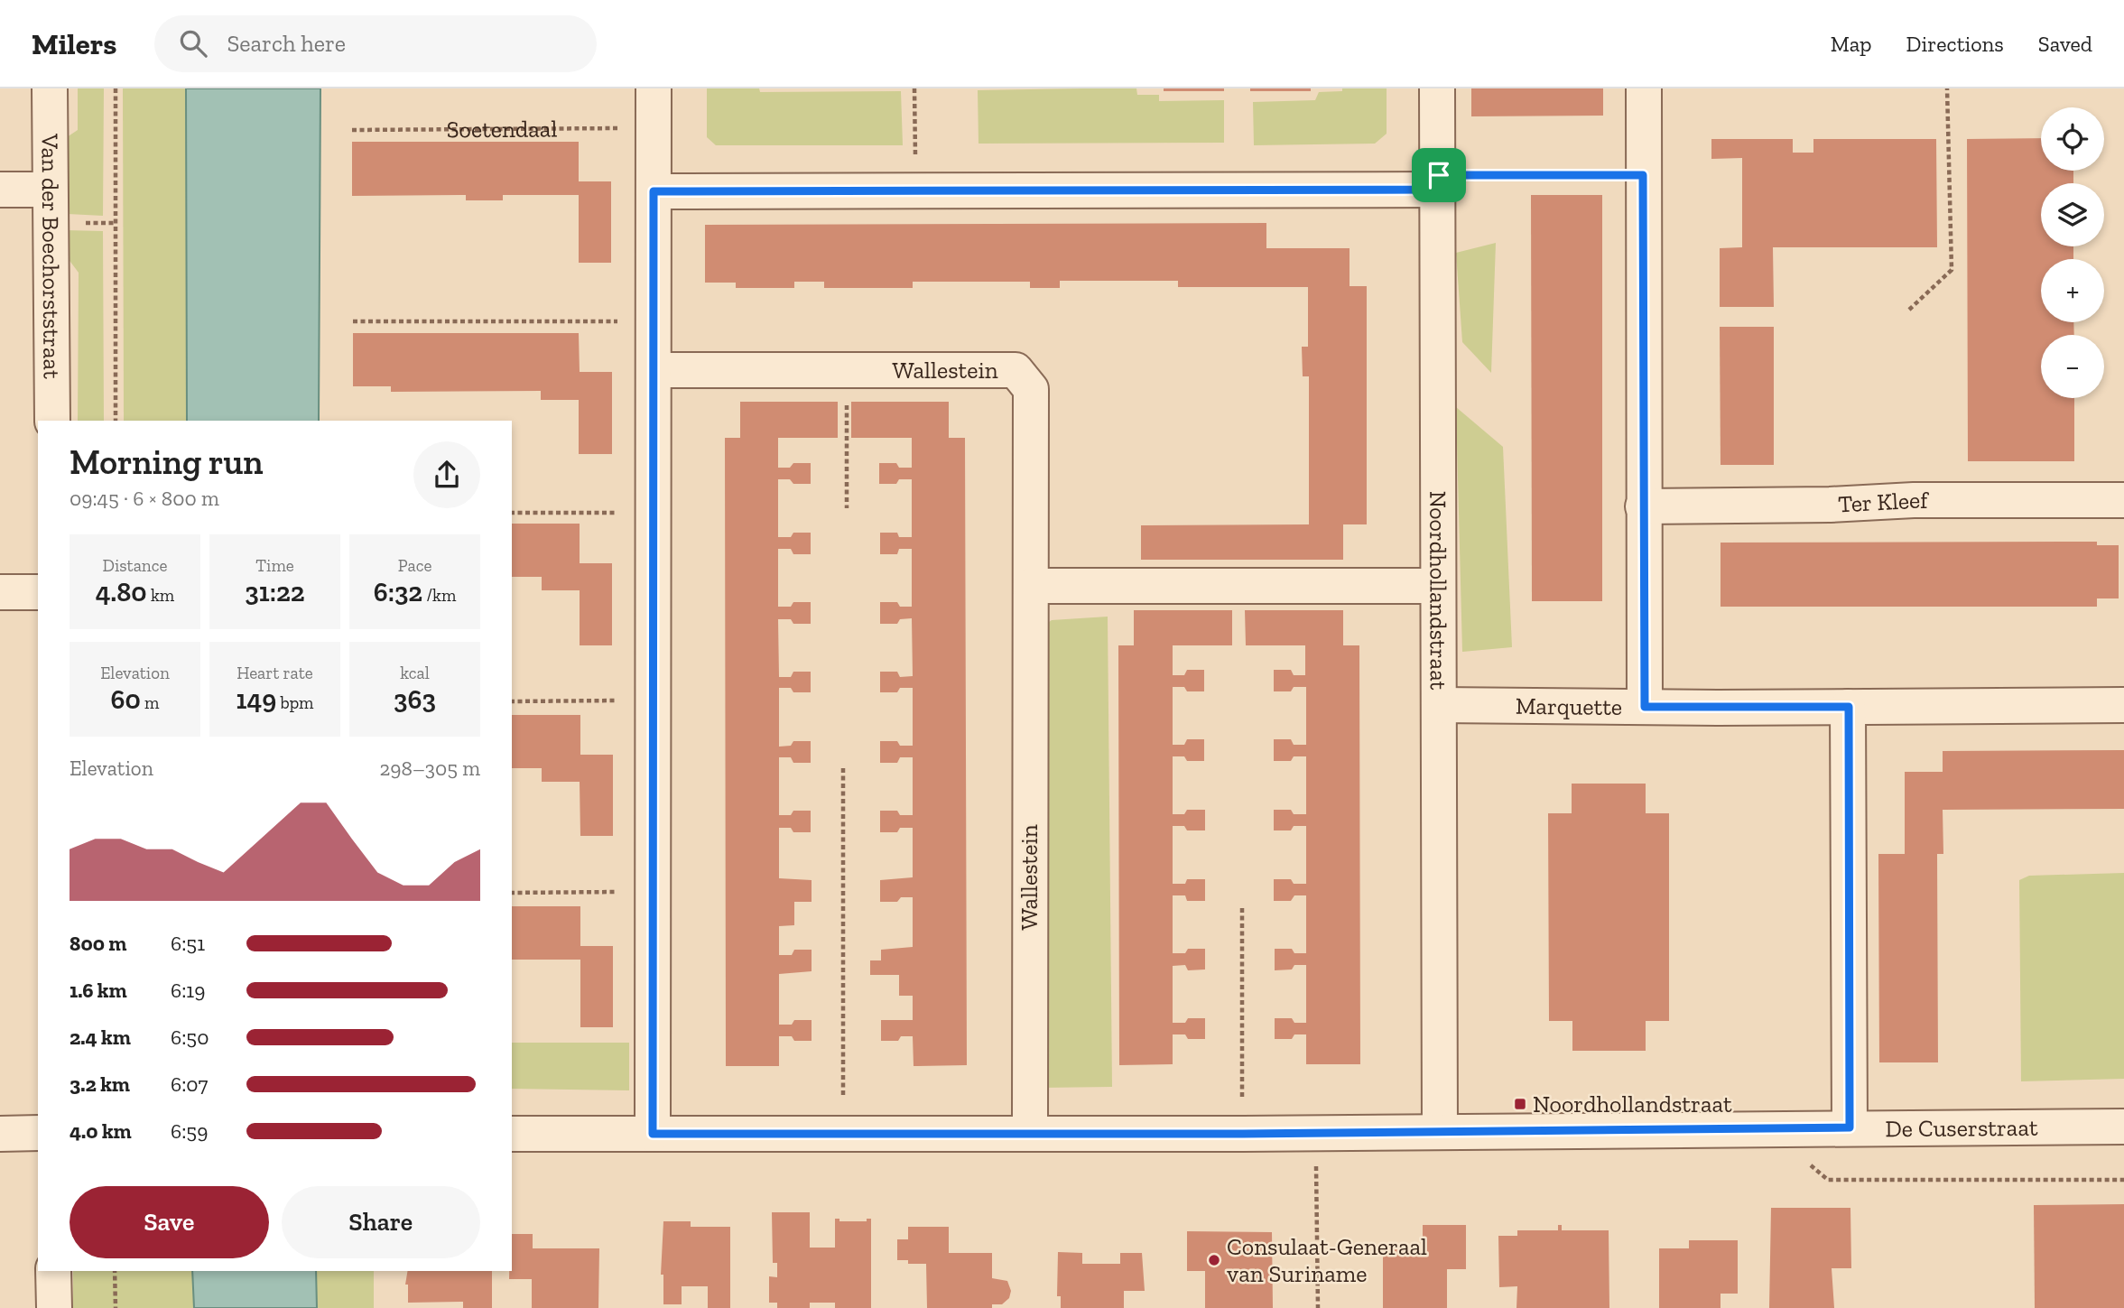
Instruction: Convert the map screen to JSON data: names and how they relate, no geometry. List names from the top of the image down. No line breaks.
{"streets":{"street":["Van der Boechorststraat","Wallestein","Ter Kleef","Noordhollandstraat","Marquette","De Cuserstraat"],"path":["Soetendaal"]},"crossings":[["Wallestein","De Cuserstraat"],["Noordhollandstraat","Marquette"],["Noordhollandstraat","De Cuserstraat"]],"places":{"transit":["Noordhollandstraat"],"other":["Consulaat-Generaal van Suriname"]},"page":{"header":"Milers","search":"Search here","nav":["Map","Directions","Saved"],"map_buttons":["+","−"],"heading":["Morning run","09:45 · 6 × 800 m"],"stats":[["Distance","4.80 km"],["Time","31:22"],["Pace","6:32 /km"],["Elevation","60 m"],["Heart rate","149 bpm"],["kcal","363"]],"chart":["Elevation","298–305 m"],"list":[{"name":"800 m","note":"6:51"},{"name":"1.6 km","note":"6:19"},{"name":"2.4 km","note":"6:50"},{"name":"3.2 km","note":"6:07"},{"name":"4.0 km","note":"6:59"}],"buttons":["Save","Share"]}}
